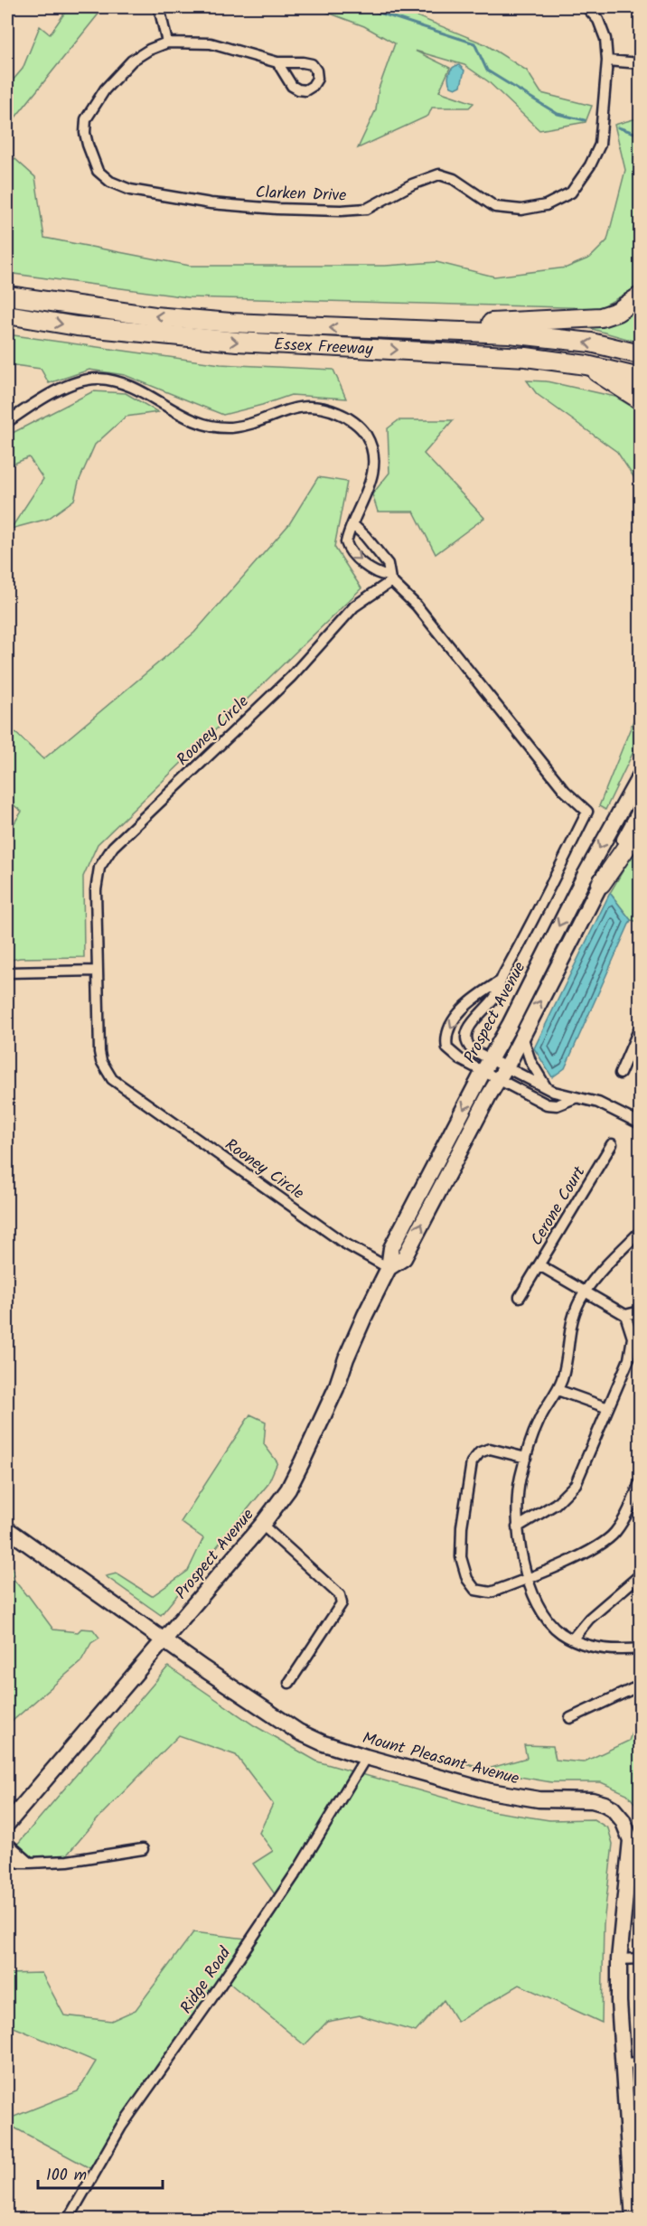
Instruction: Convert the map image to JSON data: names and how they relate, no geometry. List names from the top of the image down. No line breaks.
{"streets":{"highway":["Essex Freeway"],"main road":["Prospect Avenue","Mount Pleasant Avenue"],"street":["Clarken Drive","Rooney Circle","Cerone Court","Ridge Road"]},"crossings":[["Rooney Circle","Prospect Avenue"],["Prospect Avenue","Mount Pleasant Avenue"],["Mount Pleasant Avenue","Ridge Road"]],"scale_bar":"100 m"}
